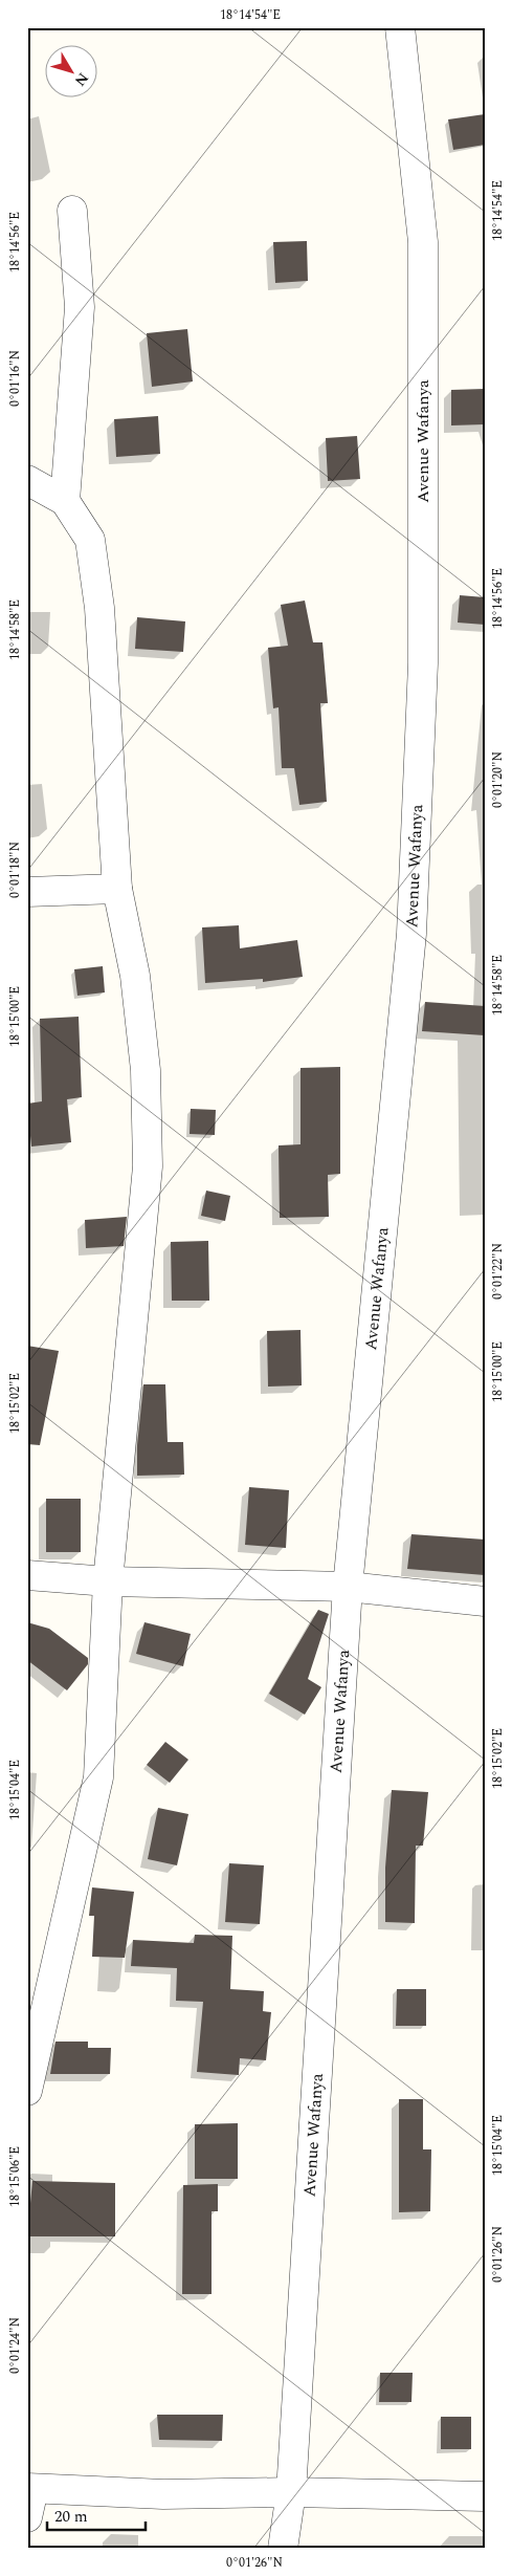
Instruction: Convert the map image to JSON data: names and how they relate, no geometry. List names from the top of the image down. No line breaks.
{"streets":{"street":["Avenue Wafanya"]},"scale_bar":"20 m","north":"bottom right","coordinates":["18°14'54\"E","18°14'56\"E","0°01'16\"N","18°14'58\"E","0°01'20\"N","0°01'18\"N","18°15'00\"E","0°01'22\"N","18°15'02\"E","18°15'04\"E","18°15'06\"E","0°01'26\"N","0°01'24\"N"]}
